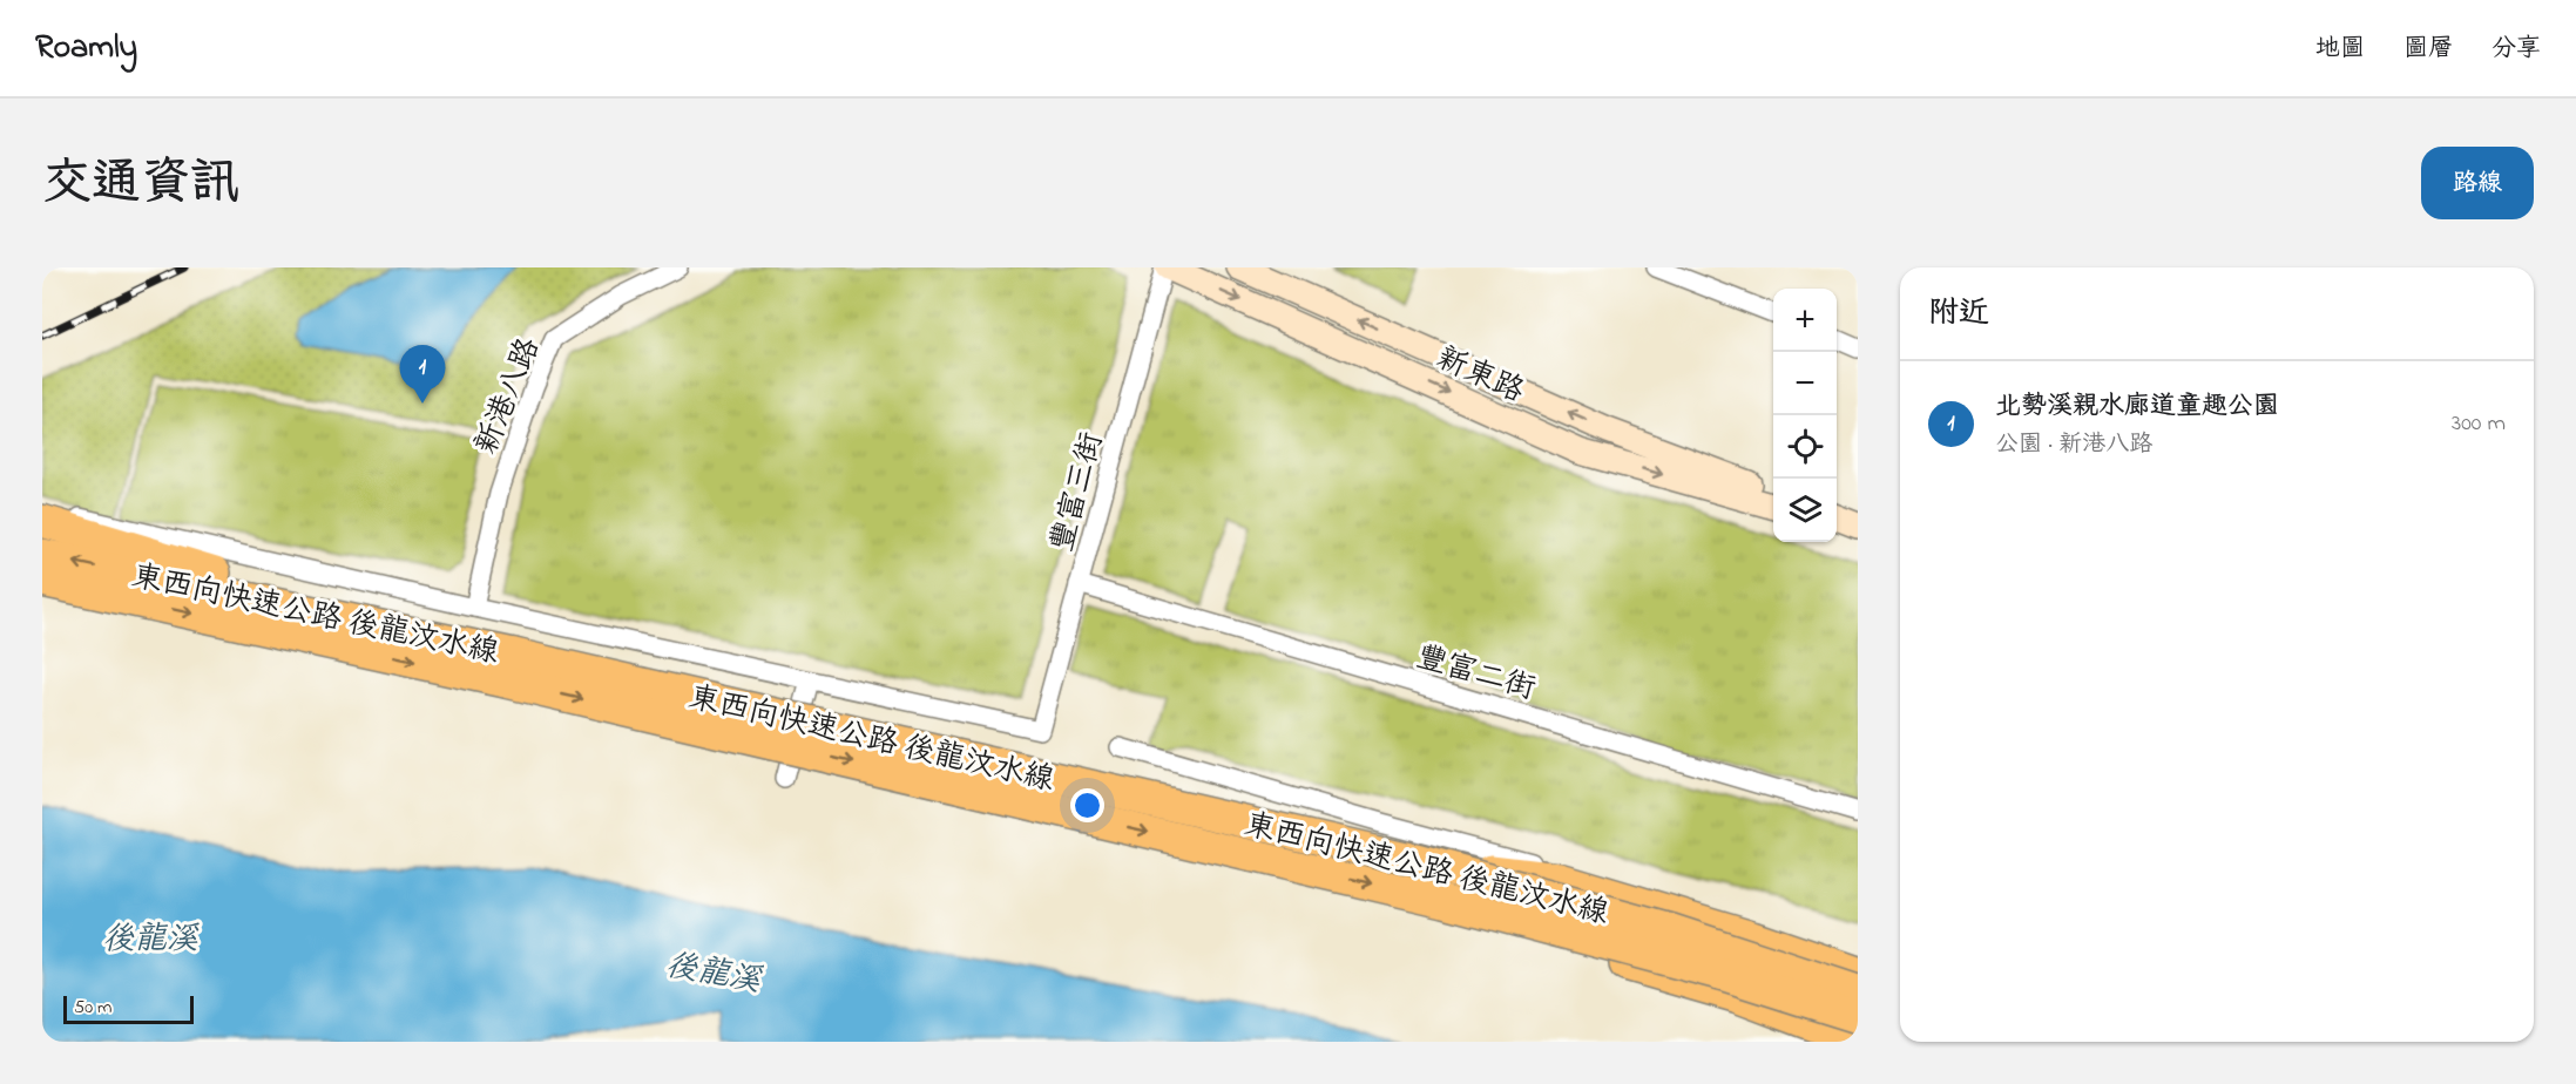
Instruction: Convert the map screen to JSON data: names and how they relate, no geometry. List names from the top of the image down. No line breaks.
{"streets":{"highway":["東西向快速公路 後龍汶水線"],"main road":["新東路"],"street":["新港八路","豐富三街","豐富二街"]},"crossings":[["新東路","豐富三街"],["豐富三街","豐富二街"]],"water":["後龍溪"],"scale_bar":"50 m","page":{"header":"Roamly","nav":["地圖","圖層","分享"],"title":"交通資訊","buttons":"路線","heading":"附近","map_buttons":["+","−"],"pins":"1","list":[{"mark":"1","name":"北勢溪親水廊道童趣公園","note":"公園 · 新港八路","value":"300 m"}],"scale":"50 m"}}
